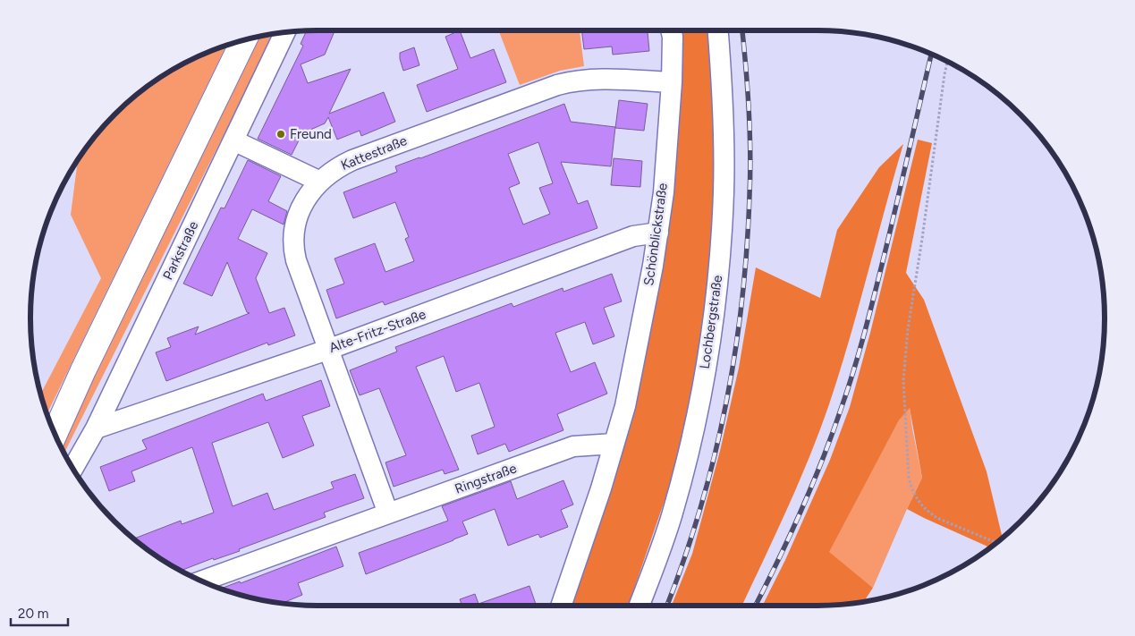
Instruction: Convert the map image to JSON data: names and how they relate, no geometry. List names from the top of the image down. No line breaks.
{"streets":{"street":["Kattestraße","Schönblickstraße","Parkstraße","Lochbergstraße","Alte-Fritz-Straße","Ringstraße"]},"crossings":[["Kattestraße","Schönblickstraße"],["Kattestraße","Alte-Fritz-Straße"],["Kattestraße","Ringstraße"],["Schönblickstraße","Alte-Fritz-Straße"],["Schönblickstraße","Ringstraße"],["Parkstraße","Alte-Fritz-Straße"]],"places":["Freund"],"scale_bar":"20 m"}
